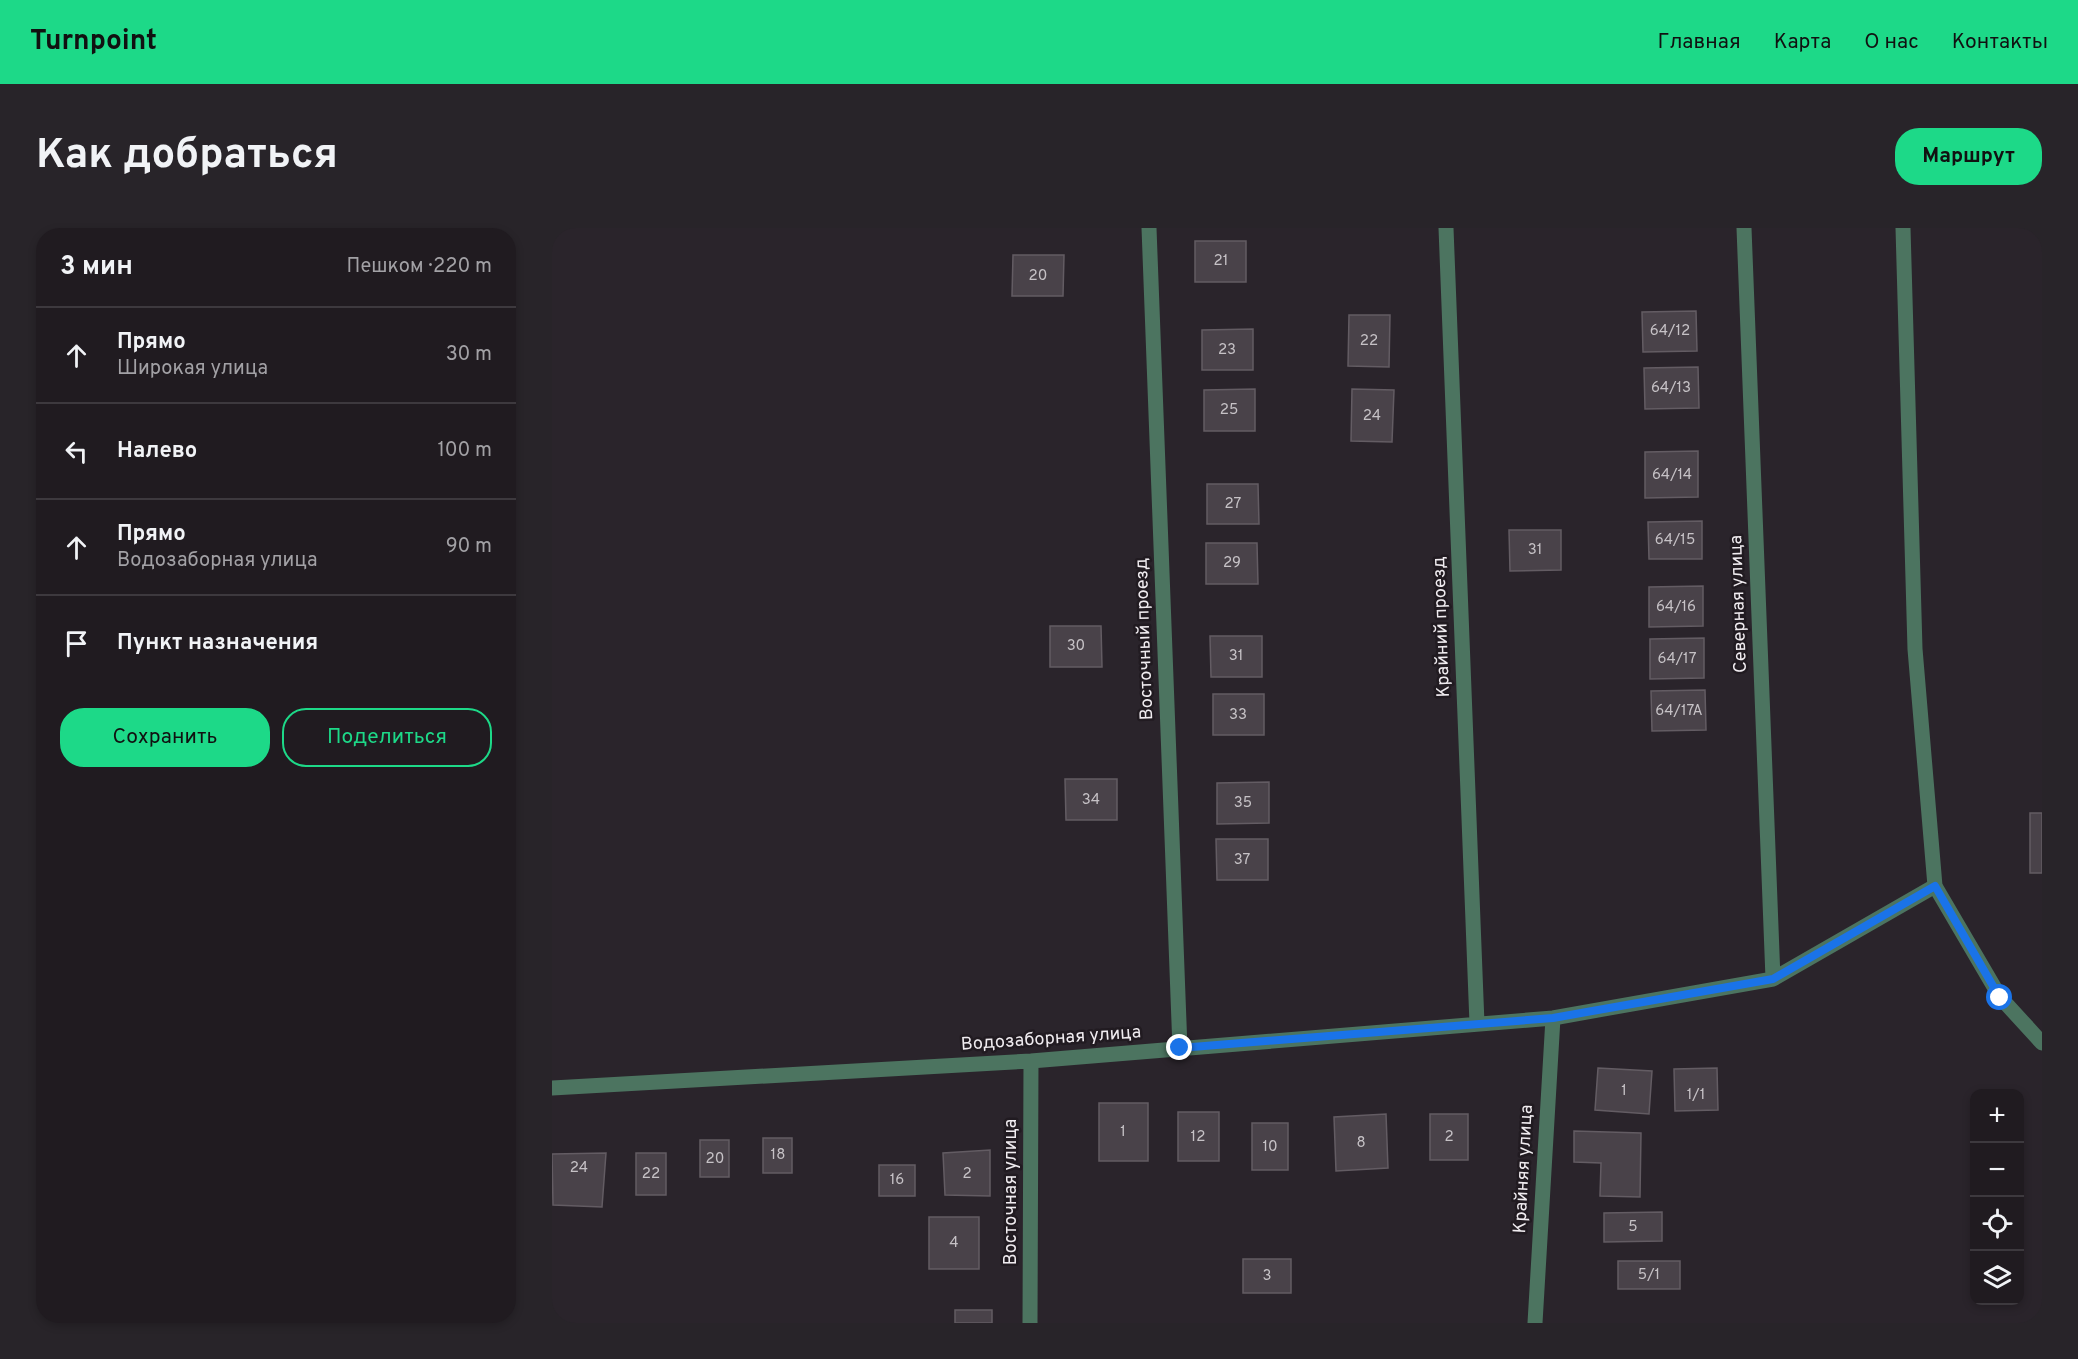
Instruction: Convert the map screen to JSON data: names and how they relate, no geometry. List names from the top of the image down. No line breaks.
{"streets":{"street":["Северная улица","Крайний проезд","Восточный проезд","Водозаборная улица","Крайняя улица","Восточная улица"]},"crossings":[["Северная улица","Водозаборная улица"],["Крайний проезд","Водозаборная улица"],["Восточный проезд","Водозаборная улица"],["Водозаборная улица","Крайняя улица"],["Водозаборная улица","Восточная улица"]],"house_numbers":["21","20","64/12","22","23","64/13","25","24","64/14","27","64/15","31","29","64/16","30","31","64/17","64/17А","33","34","35","37","1","1/1","1","12","2","8","10","18","20","24","22","2","16","5","4","5/1","3"],"page":{"header":"Turnpoint","nav":["Главная","Карта","О нас","Контакты"],"buttons":["Маршрут",["Сохранить","Поделиться"]],"title":"Как добраться","heading":["3 мин","Пешком · 220 m"],"list":[["Прямо","Широкая улица","30 m"],["Налево","100 m"],["Прямо","Водозаборная улица","90 m"],"Пункт назначения"],"map_buttons":["+","−"]}}
